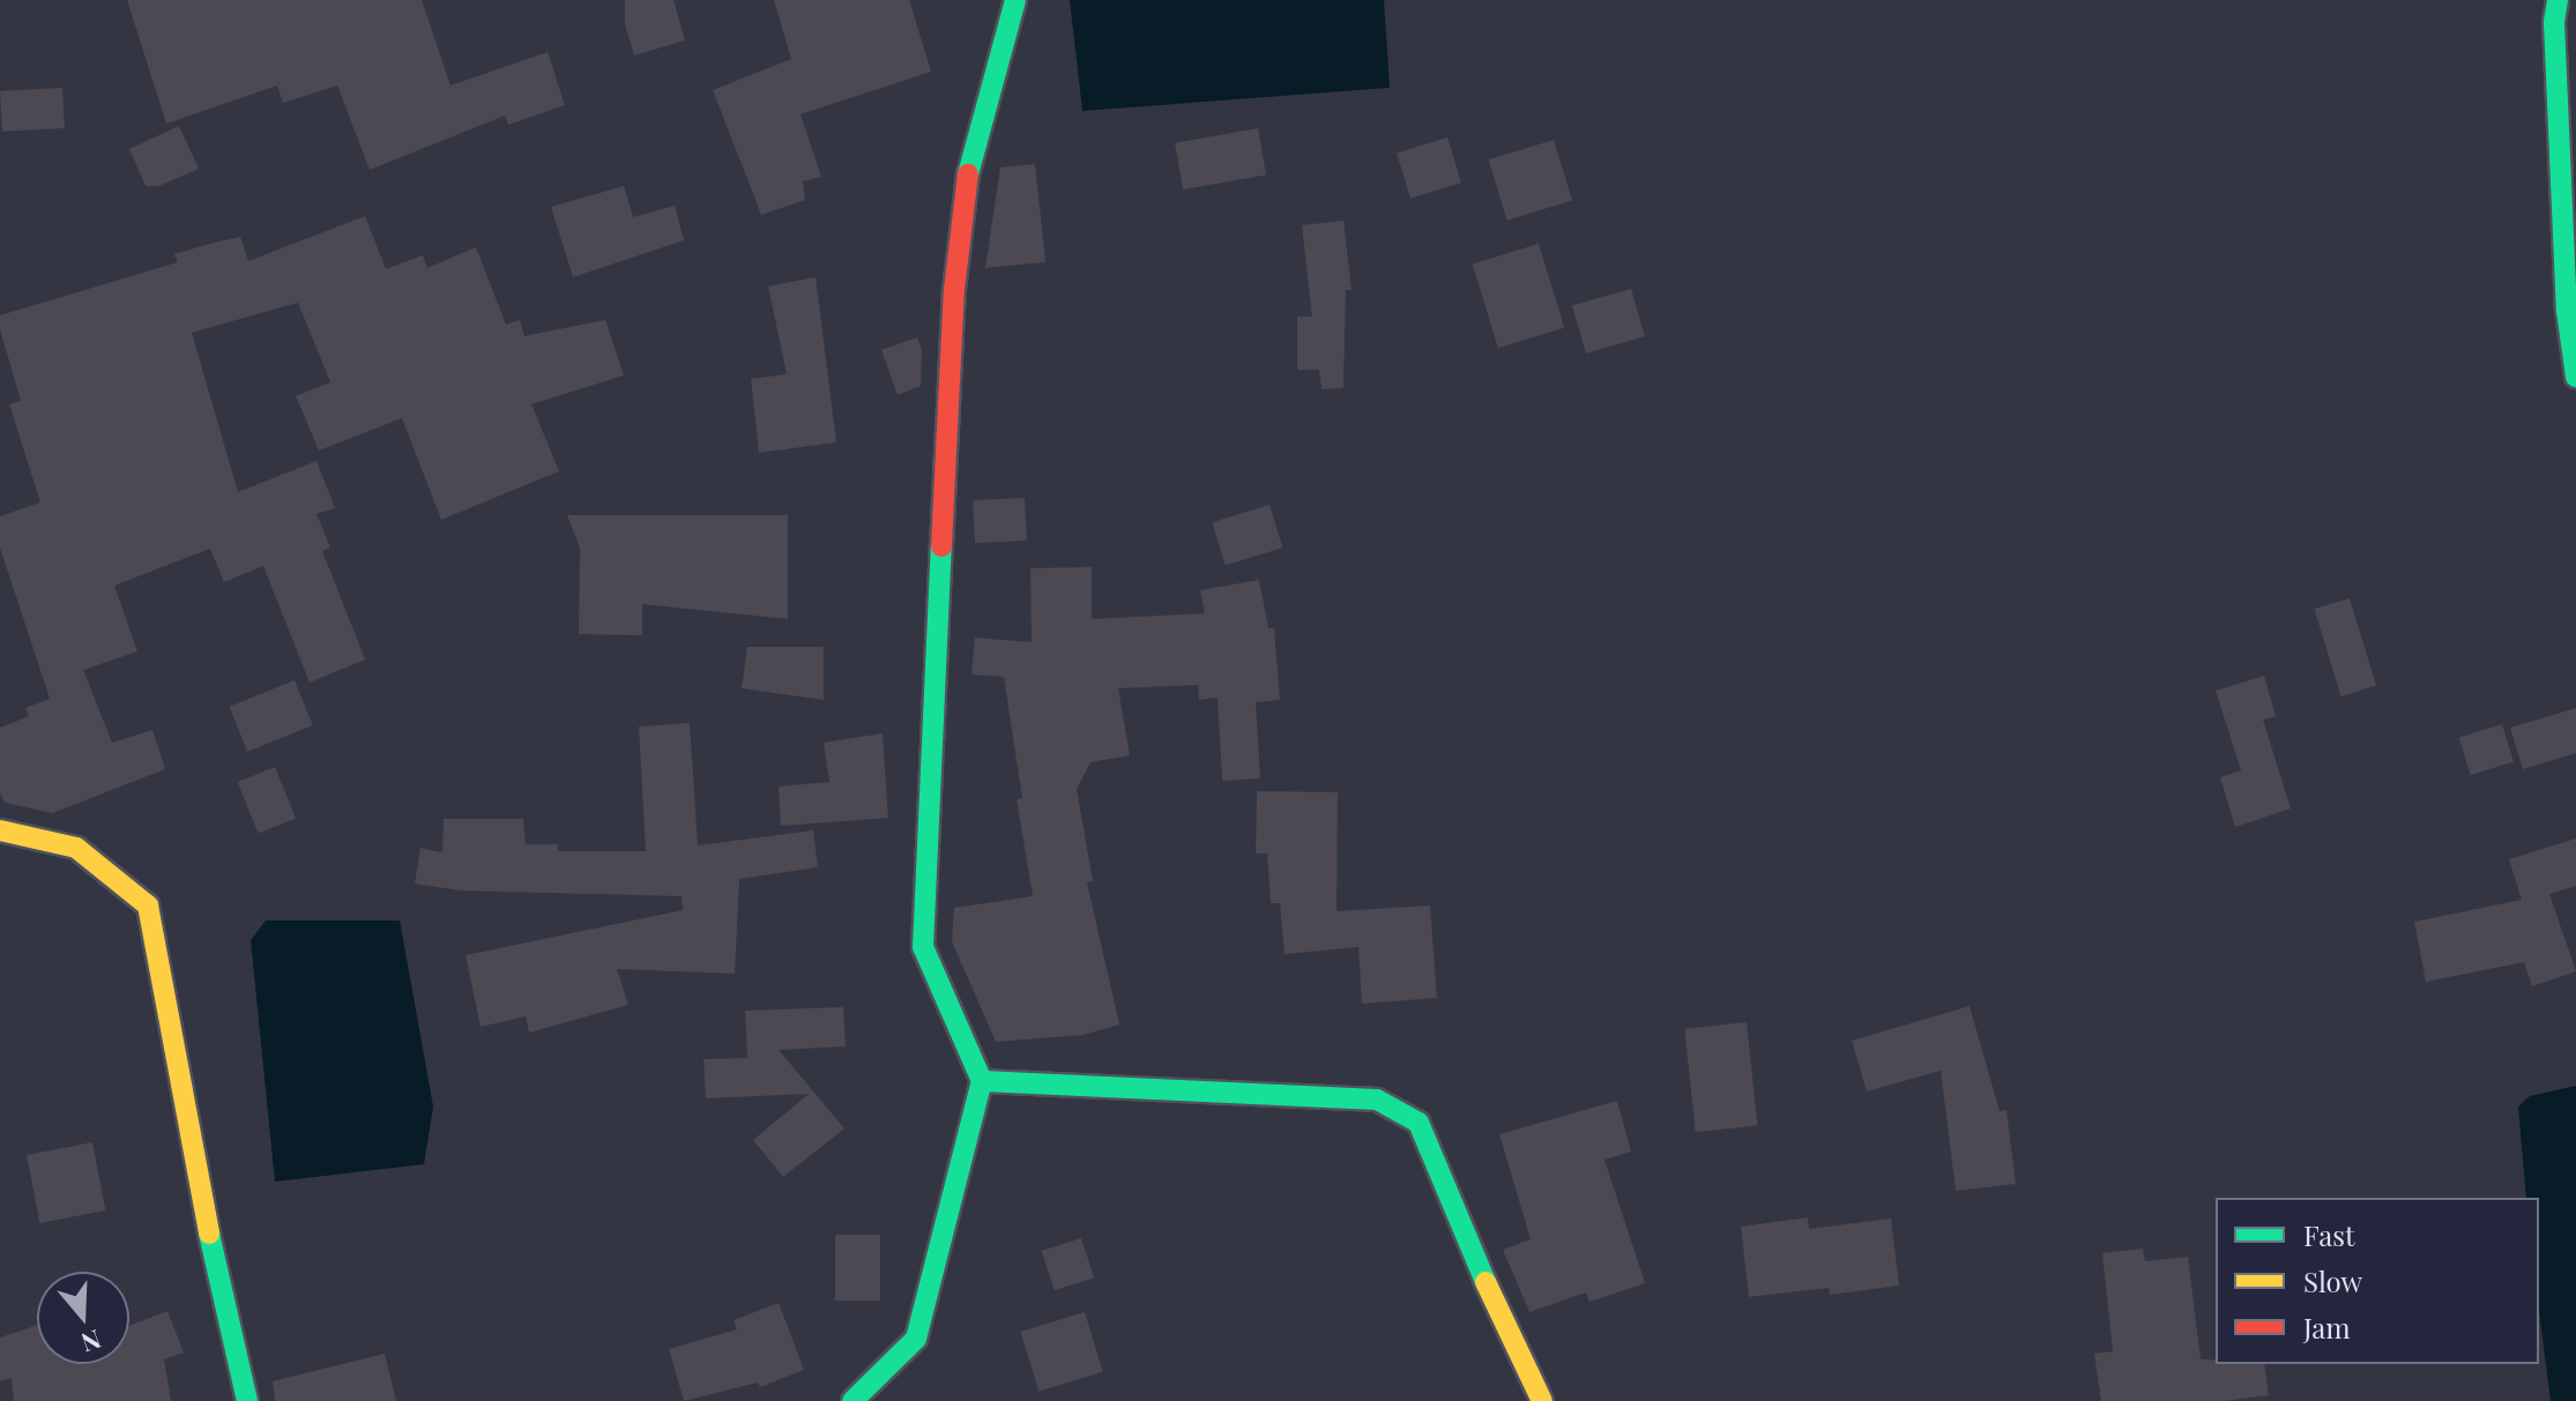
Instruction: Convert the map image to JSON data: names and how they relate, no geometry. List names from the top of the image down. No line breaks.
{"legend":["Fast","Slow","Jam"],"north":"bottom"}
